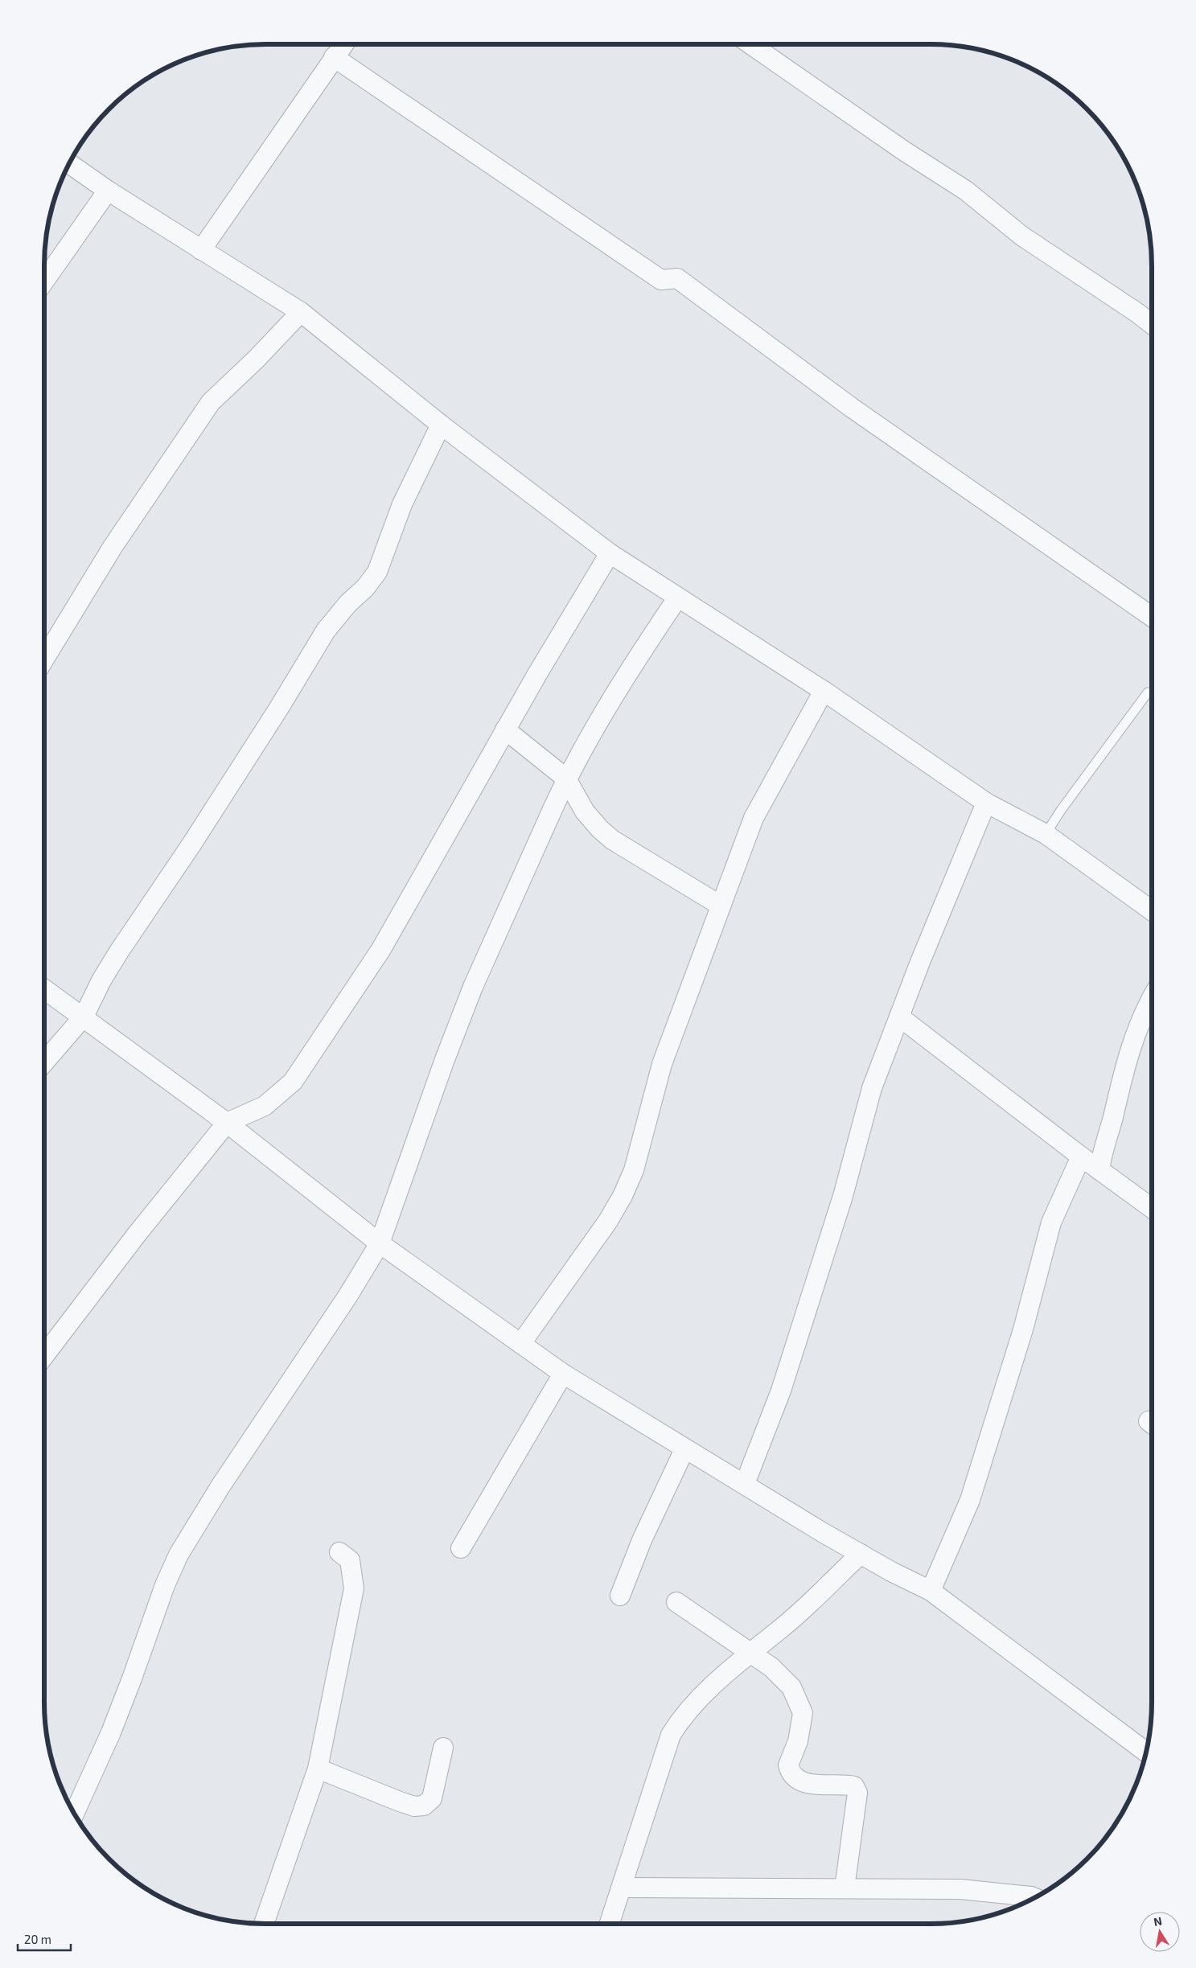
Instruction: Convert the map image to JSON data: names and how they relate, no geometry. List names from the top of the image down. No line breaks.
{"scale_bar":"20 m","north":"top"}
